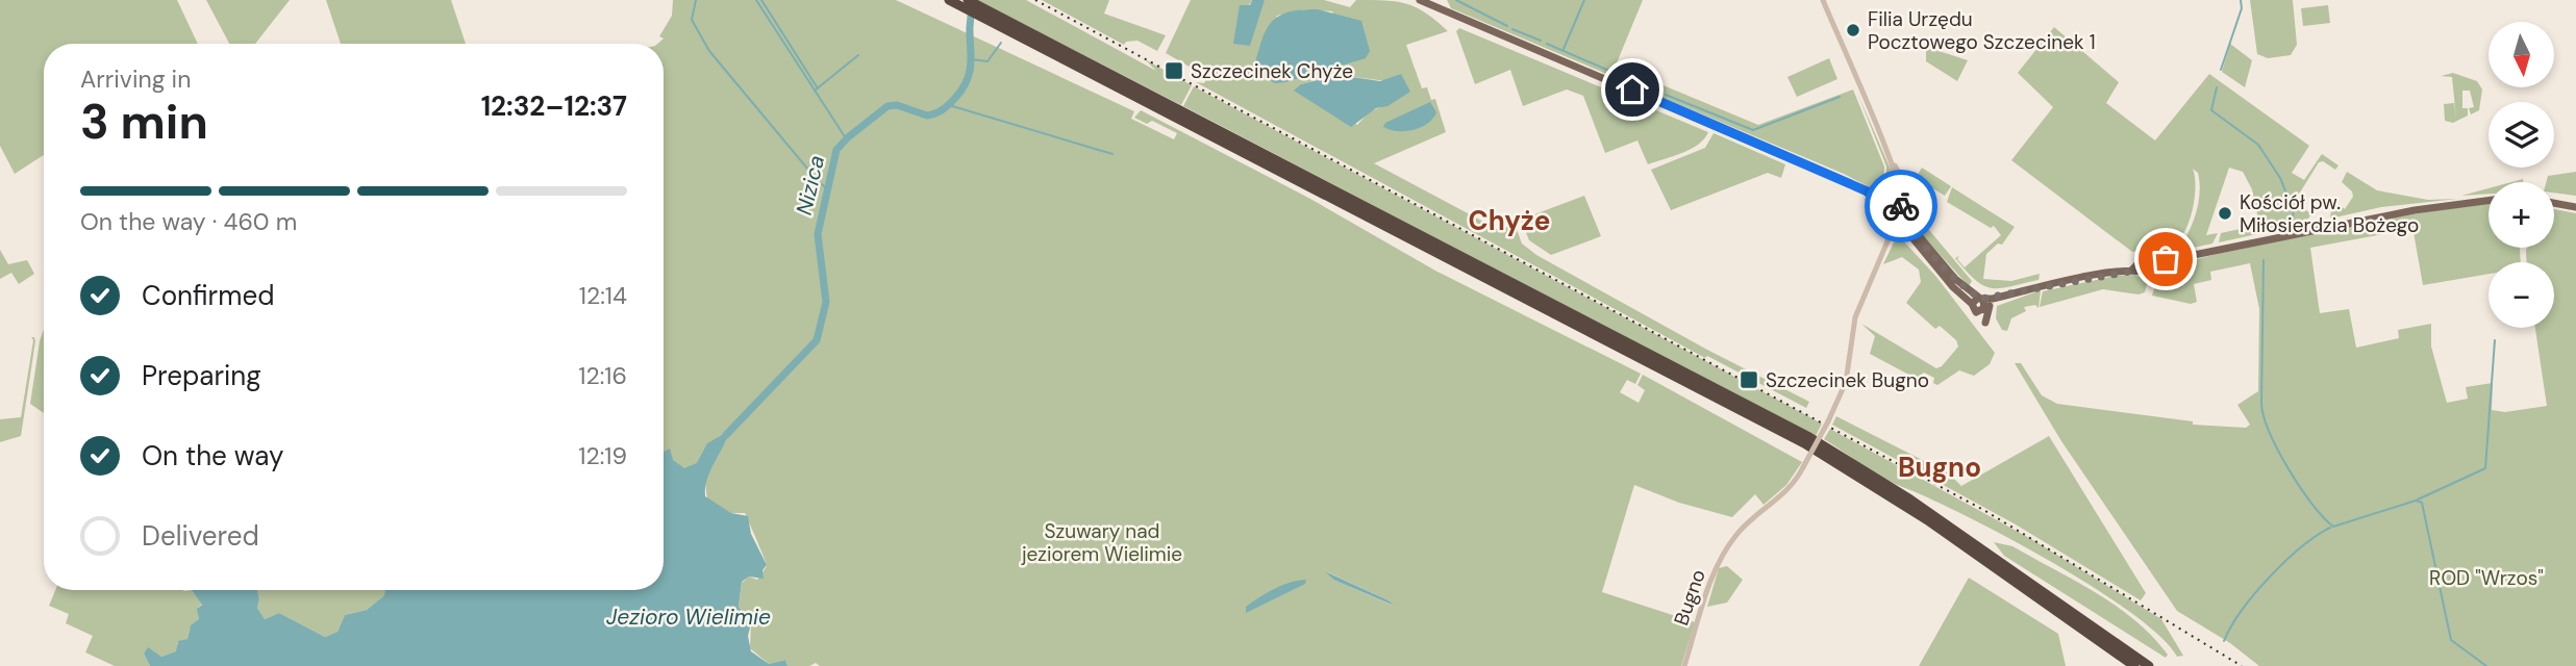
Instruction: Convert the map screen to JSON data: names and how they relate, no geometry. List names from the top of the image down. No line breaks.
{"streets":{"street":["Bugno"]},"districts":["Chyże","Bugno"],"water":["Nizica","Jezioro Wielimie"],"parks":["Szuwary nad jeziorem Wielimie","ROD \"Wrzos\""],"places":{"other":["Filia Urzędu Pocztowego Szczecinek 1","Kościół pw. Miłosierdzia Bożego"],"transit":["Szczecinek Chyże","Szczecinek Bugno"]},"north":"bottom","page":{"map_buttons":["+","−"],"heading":["3 min","Arriving in","12:32–12:37"],"bar":"On the way · 460 m","list":[["Confirmed","12:14"],["Preparing","12:16"],["On the way","12:19"],"Delivered"]}}
